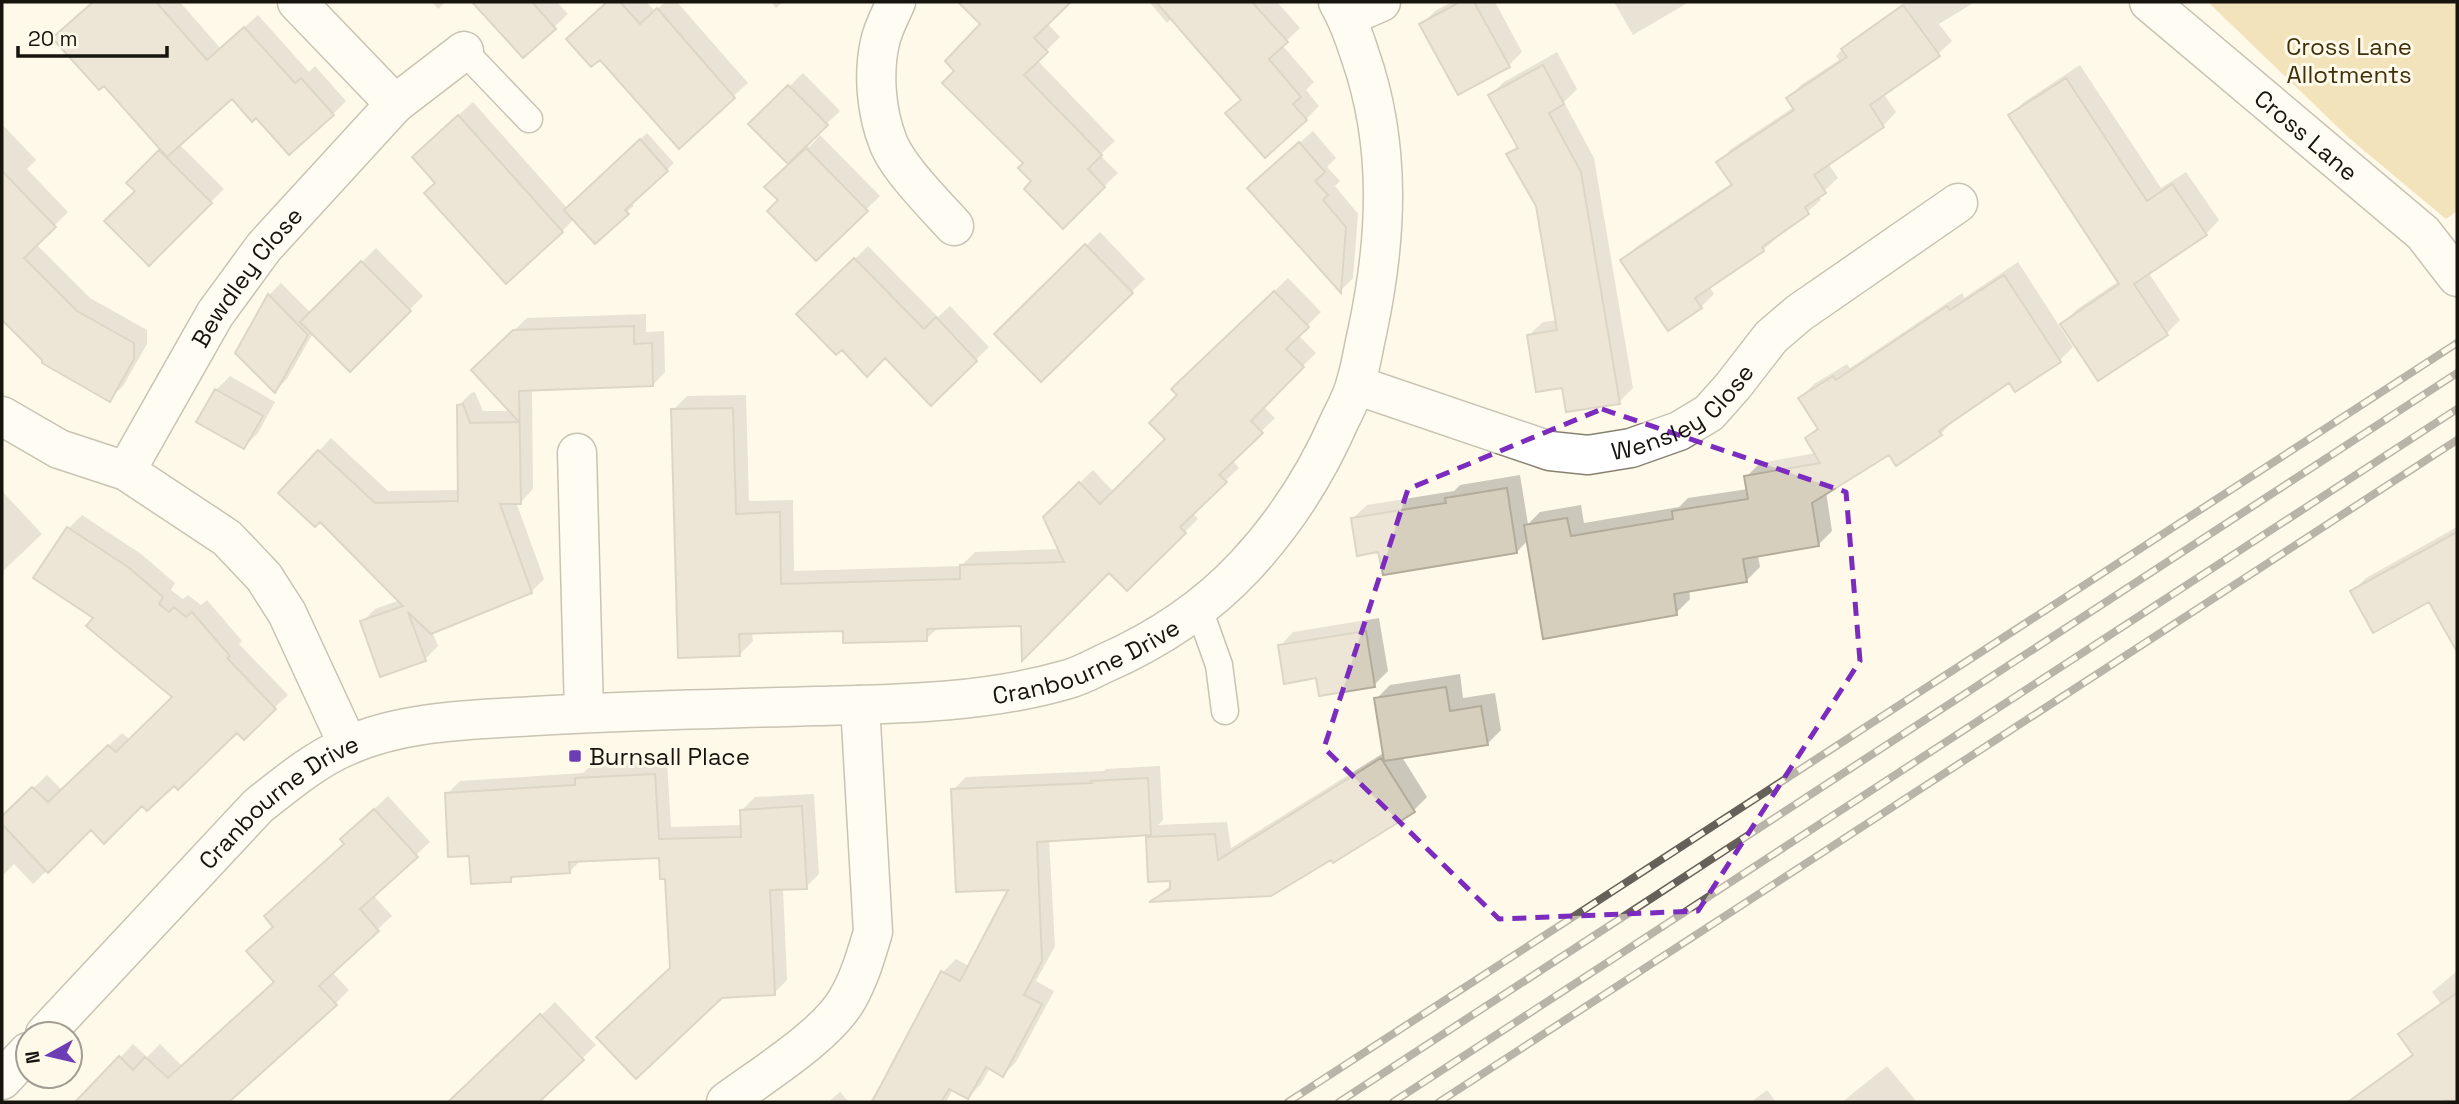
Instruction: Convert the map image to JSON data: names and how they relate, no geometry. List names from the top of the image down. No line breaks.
{"streets":{"street":["Cross Lane","Bewdley Close","Wensley Close","Cranbourne Drive"]},"crossings":[["Wensley Close","Cranbourne Drive"]],"parks":["Cross Lane Allotments"],"places":{"transit":["Burnsall Place"]},"scale_bar":"20 m","north":"left"}
